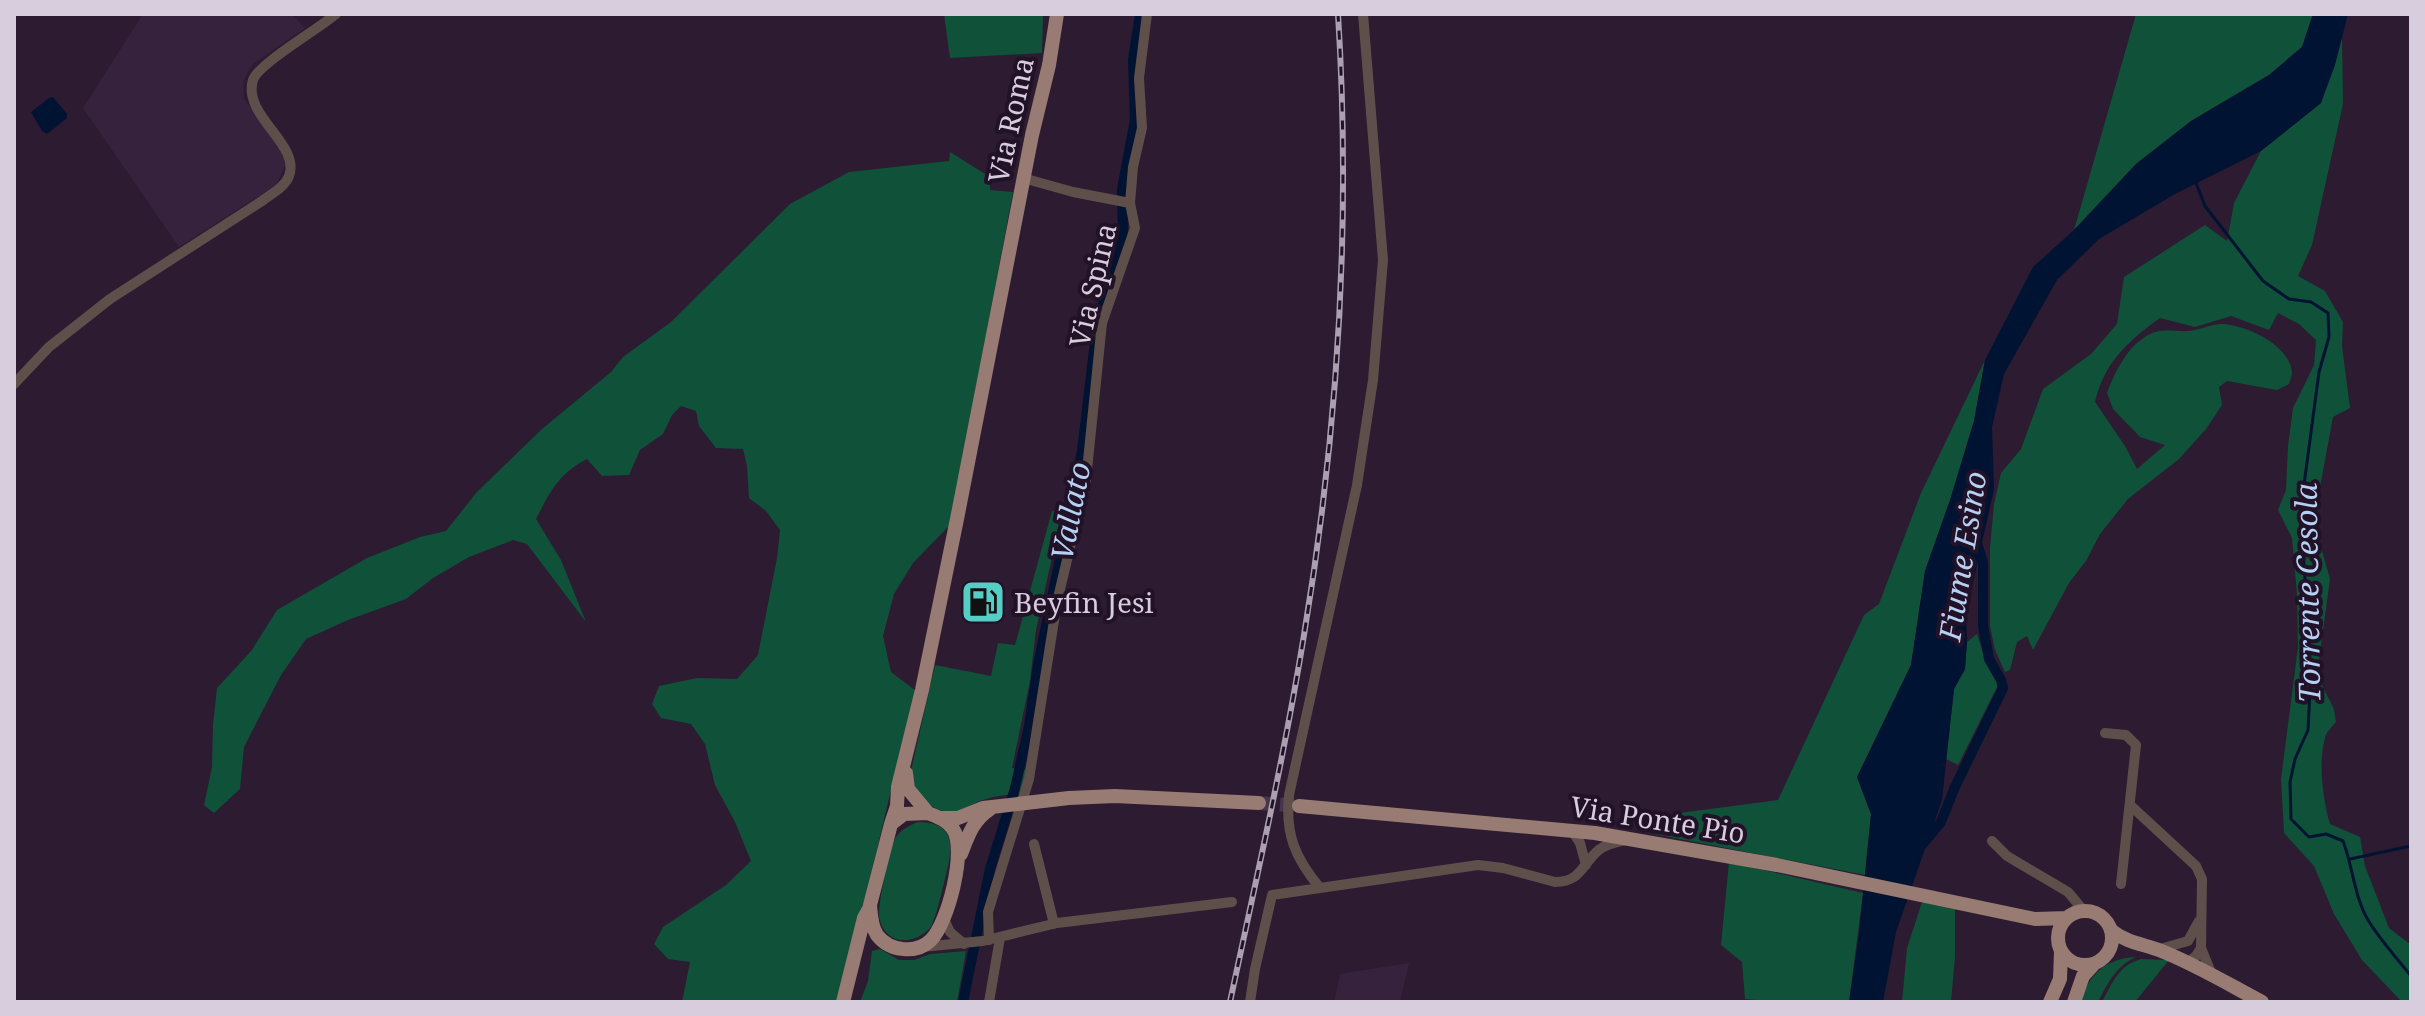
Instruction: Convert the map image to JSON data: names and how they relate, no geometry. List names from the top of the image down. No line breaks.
{"streets":{"main road":["Via Roma","Via Ponte Pio"],"street":["Via Spina"]},"water":["Vallato","Fiume Esino","Torrente Cesola"],"places":{"fuel station":["Beyfin Jesi"]}}
